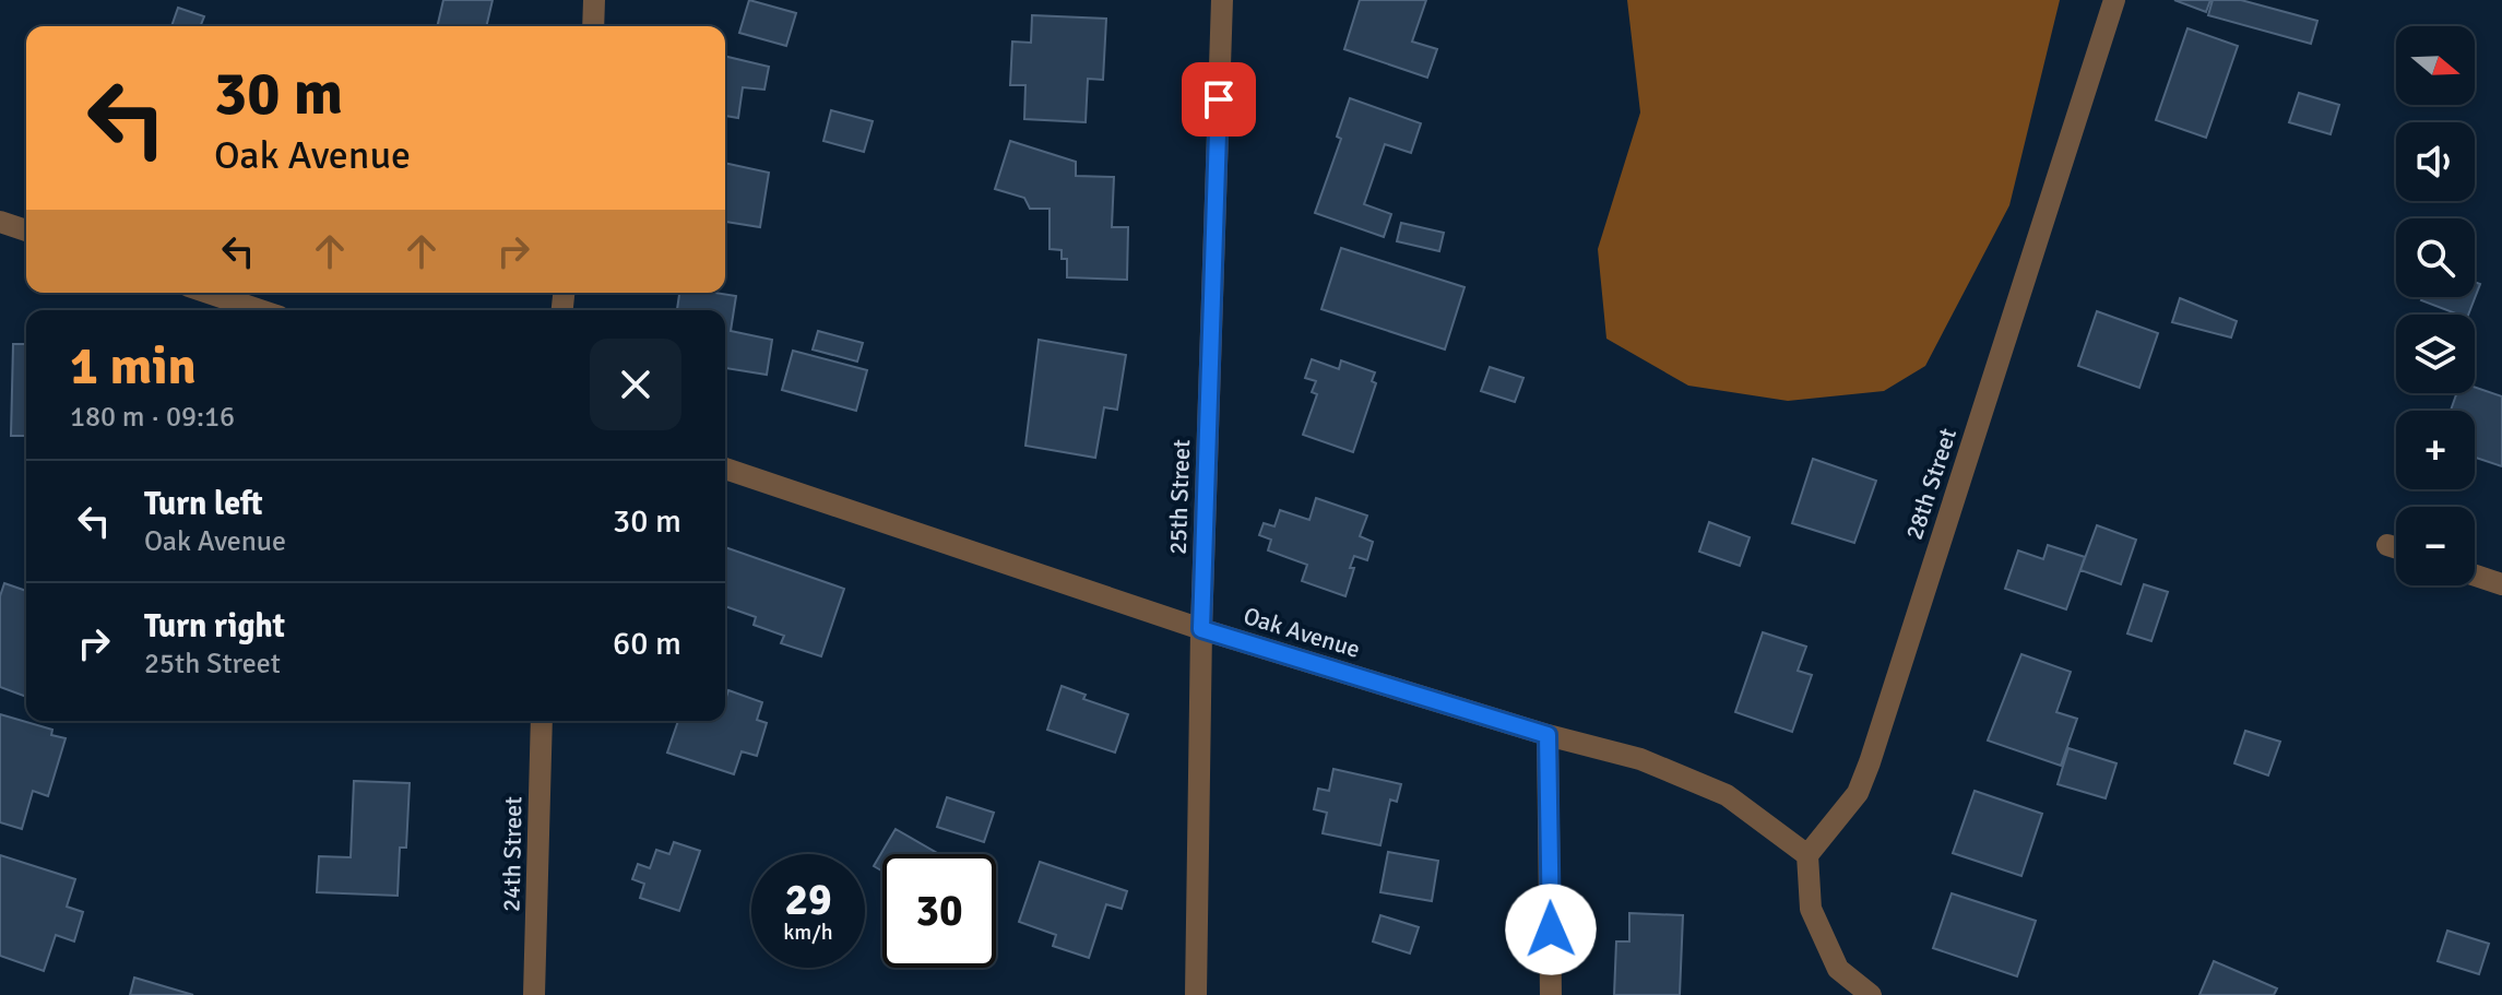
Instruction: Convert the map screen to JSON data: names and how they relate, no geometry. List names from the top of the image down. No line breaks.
{"streets":{"street":["28th Street","25th Street","Oak Avenue","24th Street"]},"crossings":[["28th Street","Oak Avenue"],["25th Street","Oak Avenue"]],"north":"right","page":{"map_buttons":["+","−"],"turn":["30 m","Oak Avenue"],"heading":["1 min","180 m · 09:16"],"list":[{"name":"Turn left","note":"Oak Avenue","value":"30 m"},{"name":"Turn right","note":"25th Street","value":"60 m"}],"speed":"29 km/h","limit":"30"}}
